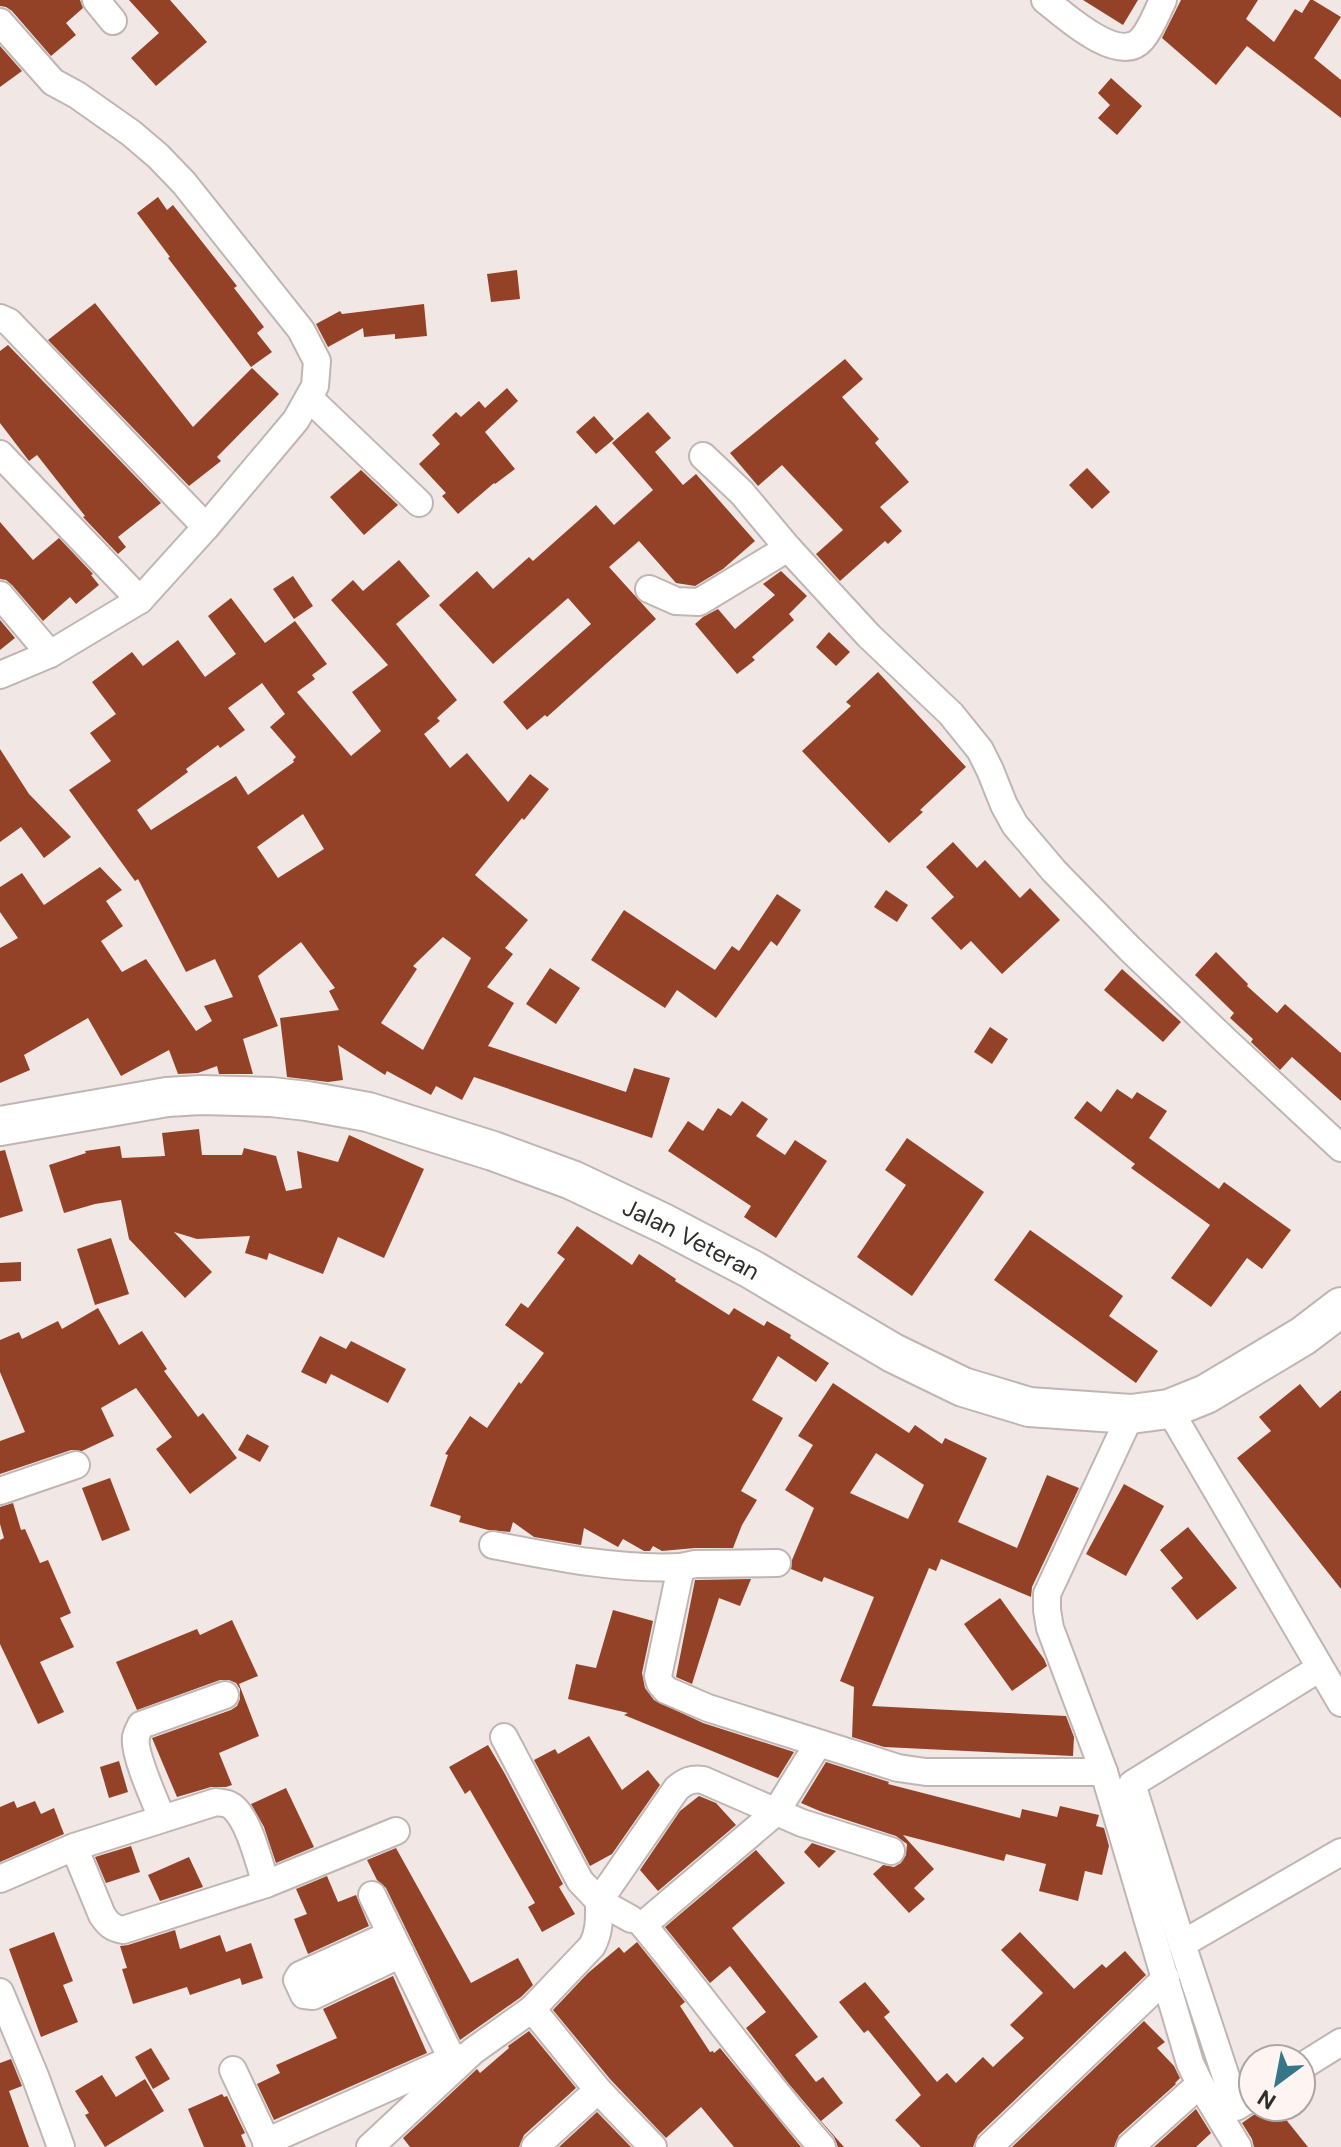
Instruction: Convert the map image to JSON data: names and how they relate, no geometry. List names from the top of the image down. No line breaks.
{"streets":{"highway":["Jalan Veteran"]},"north":"bottom left"}
